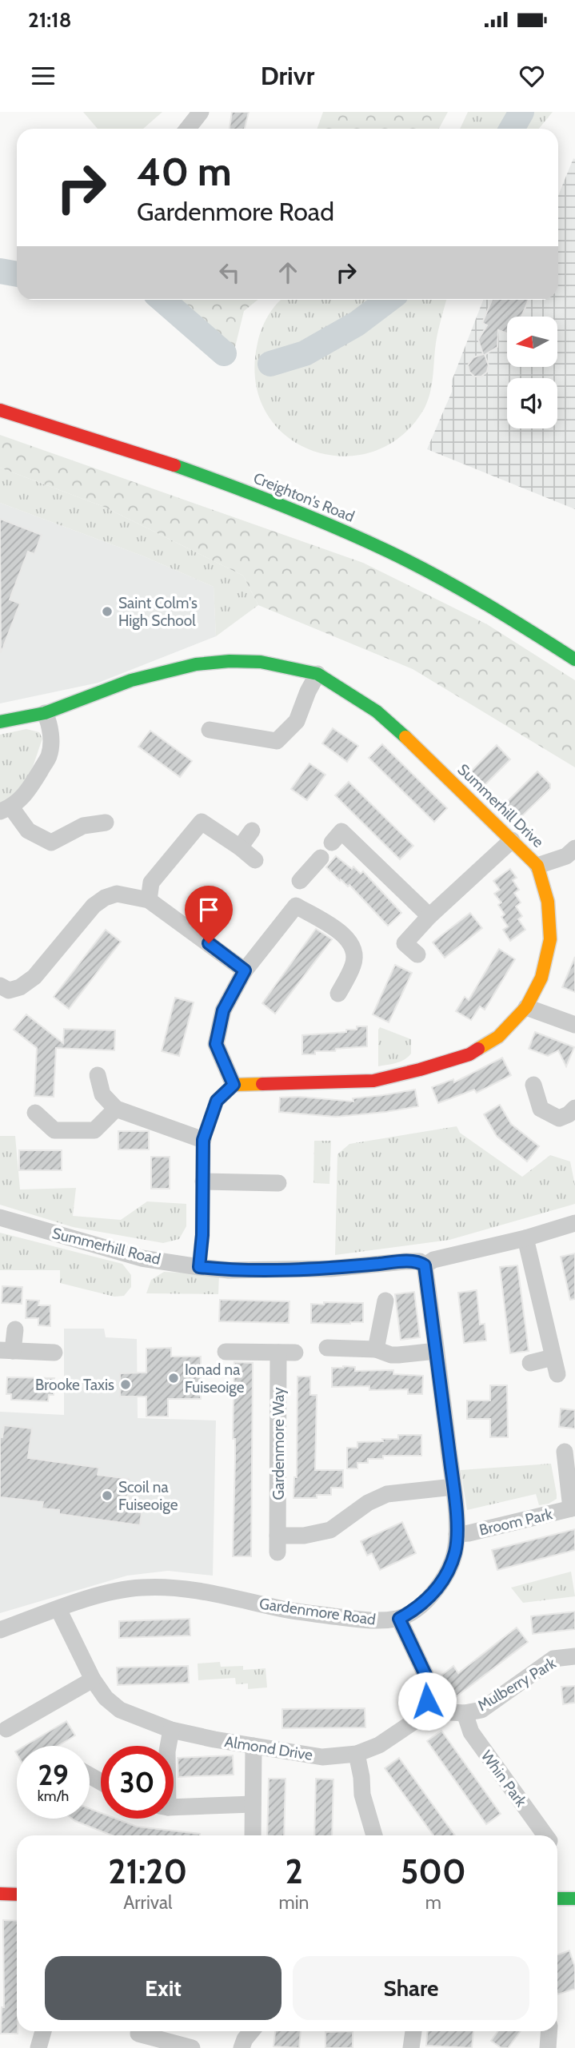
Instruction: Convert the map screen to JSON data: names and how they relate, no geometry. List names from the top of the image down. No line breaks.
{"streets":{"main road":["Creighton's Road","Summerhill Drive"],"street":["Summerhill Road","Gardenmore Way","Broom Park","Gardenmore Road","Mulberry Park","Almond Drive","Whin Park"]},"crossings":[["Summerhill Road","Gardenmore Road"],["Gardenmore Way","Gardenmore Road"],["Broom Park","Gardenmore Road"],["Gardenmore Road","Almond Drive"],["Mulberry Park","Almond Drive"],["Mulberry Park","Whin Park"]],"places":["Saint Colm's High School","Ionad na Fuiseoige","Brooke Taxis","Scoil na Fuiseoige"],"north":"left","page":{"status":"21:18","header":"Drivr","turn":["40 m","Gardenmore Road"],"speed":"29 km/h","limit":"30","eta":["21:20","Arrival","2","min","500","m"],"buttons":["Exit","Share"]}}
